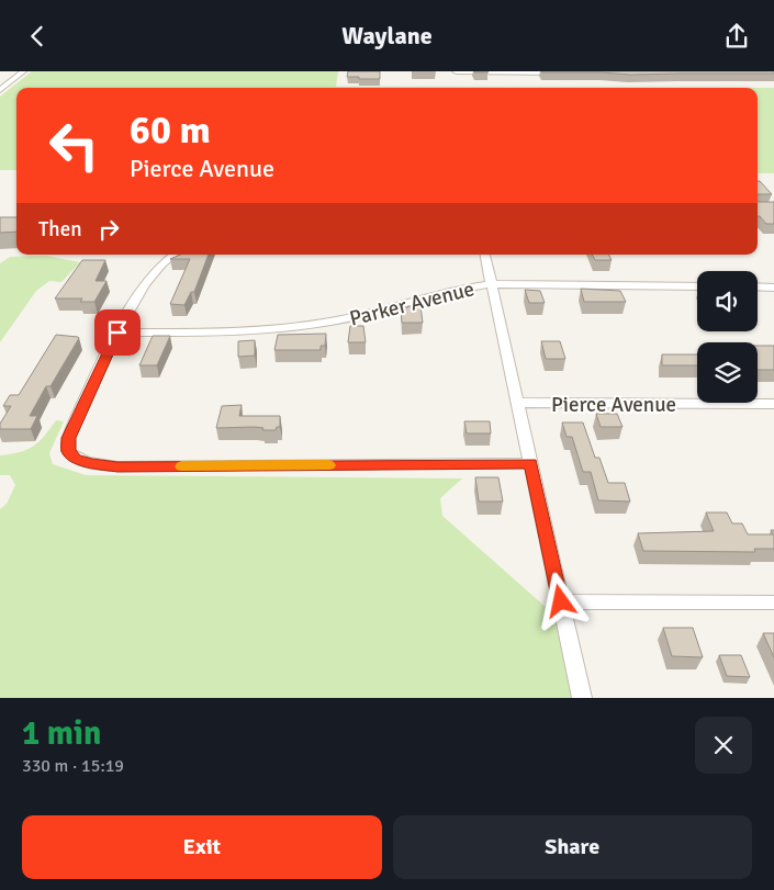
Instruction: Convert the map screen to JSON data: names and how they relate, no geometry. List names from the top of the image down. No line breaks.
{"streets":{"street":["Parker Avenue","Pierce Avenue"]},"page":{"header":"Waylane","turn":["60 m","Pierce Avenue"],"then":"Then","heading":["1 min","330 m · 15:19"],"buttons":["Exit","Share"]}}
